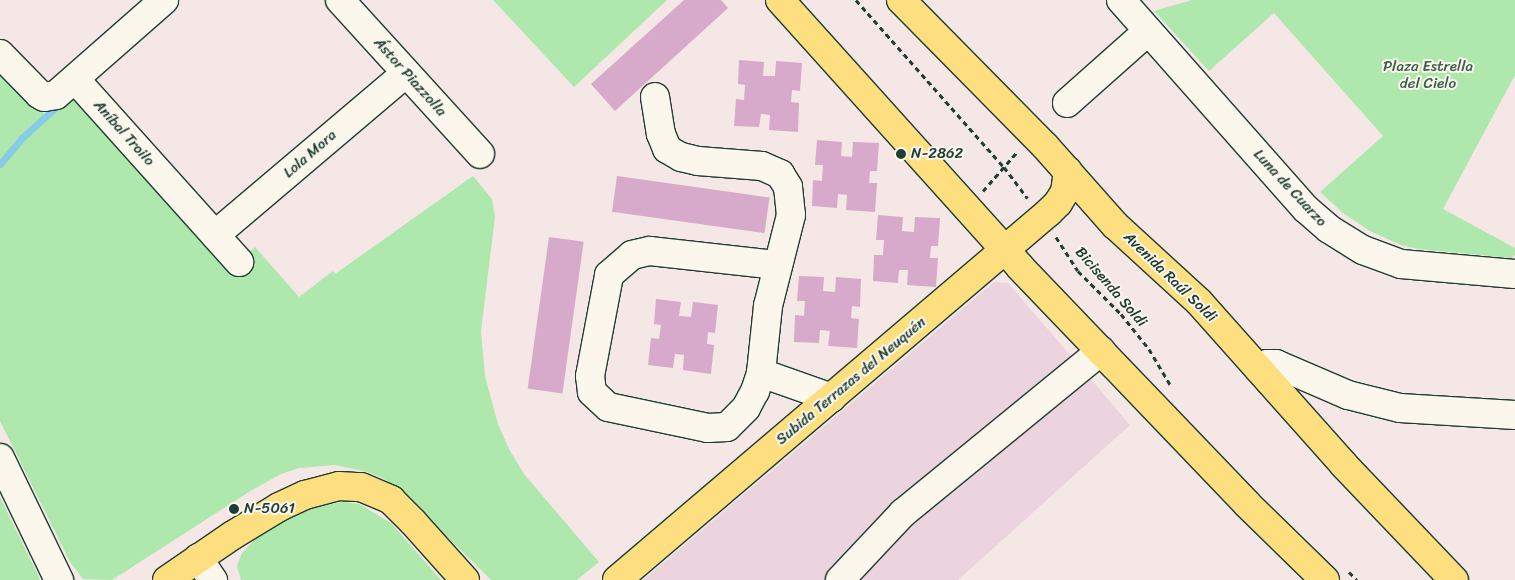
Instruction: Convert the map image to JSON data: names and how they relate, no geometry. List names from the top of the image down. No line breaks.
{"streets":{"main road":["Avenida Raúl Soldi","Subida Terrazas del Neuquén"],"street":["Ástor Piazzolla","Aníbal Troilo","Lola Mora","Luna de Cuarzo"],"path":["Bicisenda Soldi"]},"crossings":[["Ástor Piazzolla","Lola Mora"],["Aníbal Troilo","Lola Mora"],["Avenida Raúl Soldi","Subida Terrazas del Neuquén"],["Bicisenda Soldi","Subida Terrazas del Neuquén"]],"parks":["Plaza Estrella del Cielo"],"places":["N-2862","N-5061"]}
